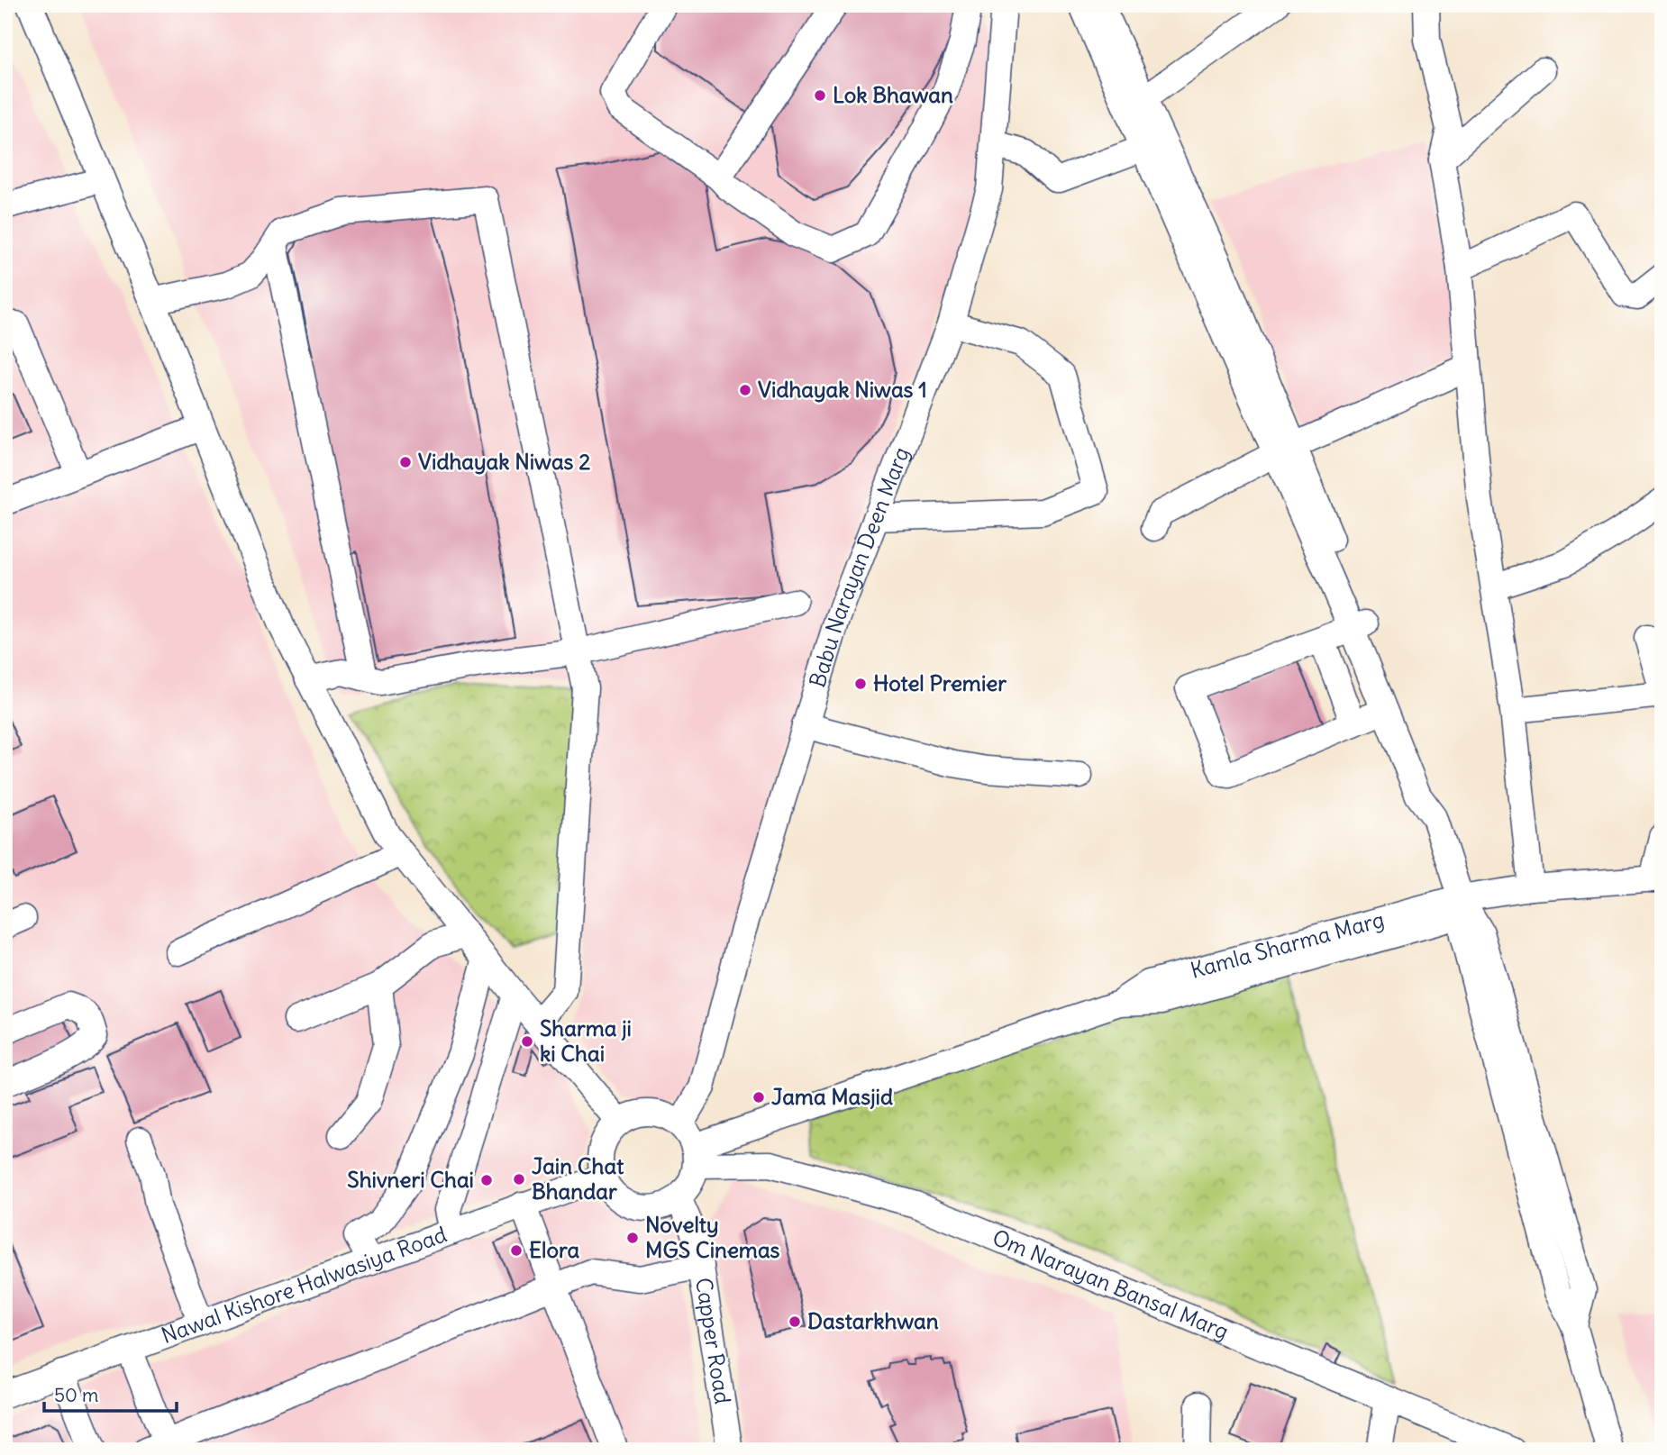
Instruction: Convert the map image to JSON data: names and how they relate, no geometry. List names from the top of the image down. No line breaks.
{"streets":{"street":["Babu Narayan Deen Marg","Kamla Sharma Marg","Om Narayan Bansal Marg","Nawal Kishore Halwasiya Road","Capper Road"]},"crossings":[["Babu Narayan Deen Marg","Kamla Sharma Marg"],["Babu Narayan Deen Marg","Om Narayan Bansal Marg"],["Babu Narayan Deen Marg","Nawal Kishore Halwasiya Road"],["Babu Narayan Deen Marg","Capper Road"],["Kamla Sharma Marg","Om Narayan Bansal Marg"],["Kamla Sharma Marg","Nawal Kishore Halwasiya Road"],["Kamla Sharma Marg","Capper Road"],["Om Narayan Bansal Marg","Nawal Kishore Halwasiya Road"],["Om Narayan Bansal Marg","Capper Road"],["Nawal Kishore Halwasiya Road","Capper Road"]],"places":["Lok Bhawan","Vidhayak Niwas 1","Vidhayak Niwas 2","Hotel Premier","Sharma ji ki Chai","Jama Masjid","Jain Chat Bhandar","Shivneri Chai","Novelty MGS Cinemas","Elora","Dastarkhwan"],"scale_bar":"50 m"}
